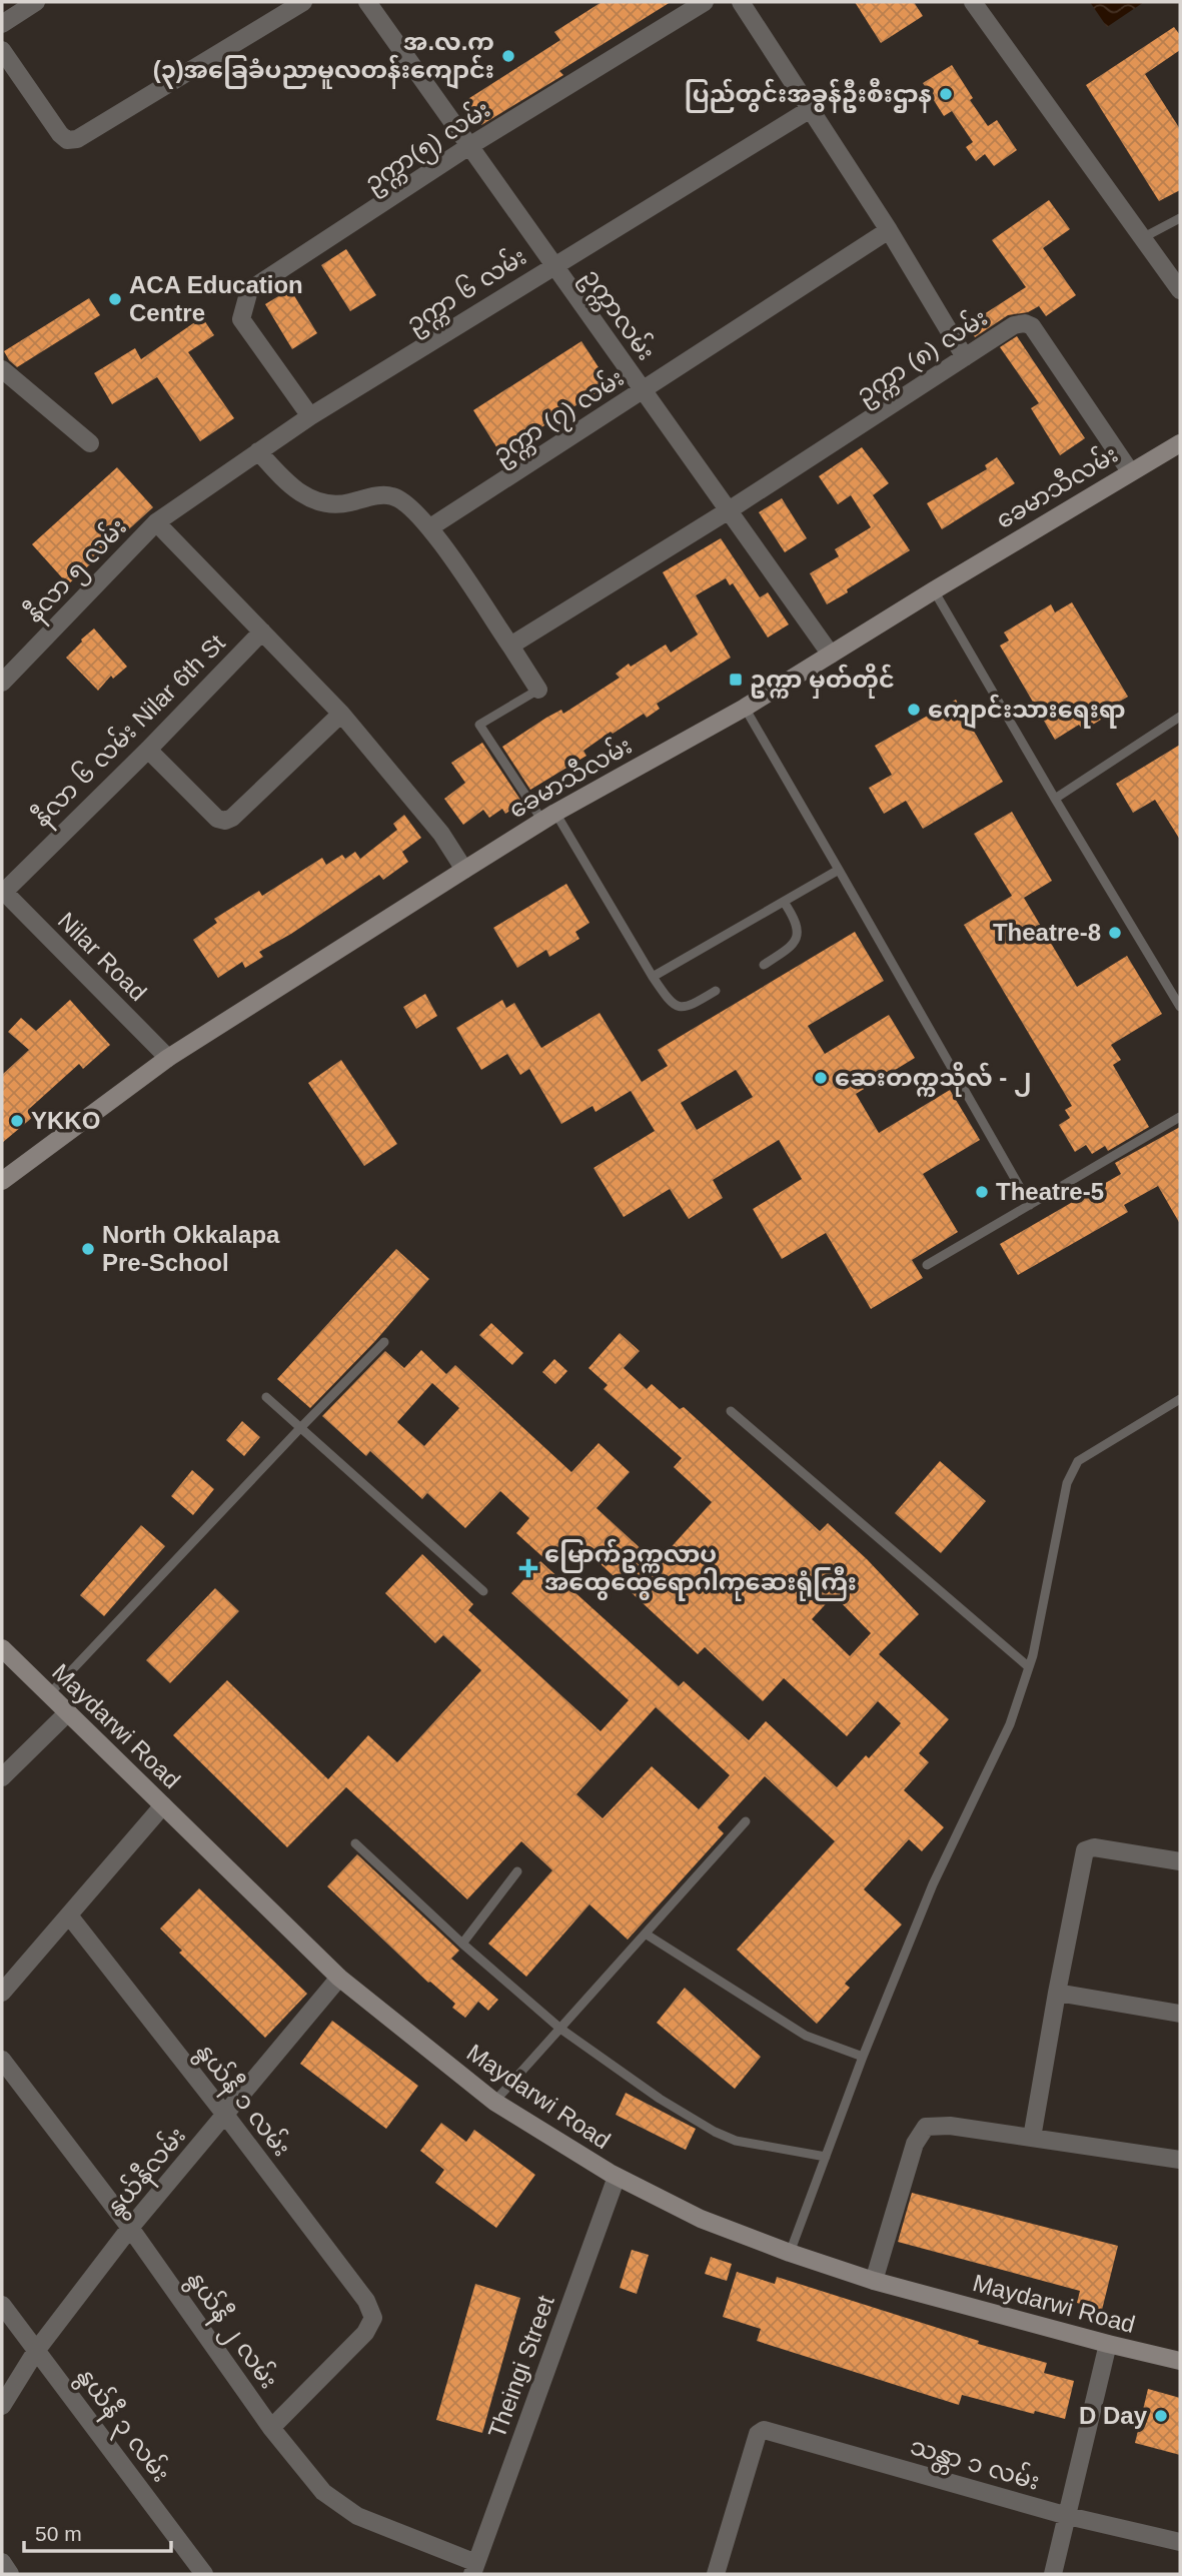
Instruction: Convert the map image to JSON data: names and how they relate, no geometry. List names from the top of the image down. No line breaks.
{"streets":{"street":["ဥက္ကာ(၅) လမ်း","ဥက္ကာ ၆ လမ်း","ဥက္ကာလမ်း","ဥက္ကာ (၈) လမ်း","ဥက္ကာ (၇) လမ်း","ခေမာသီလမ်း","နီလာ ၅ လမ်း","နီလာ ၆ လမ်း Nilar 6th St","Nilar Road","Maydarwi Road","နွယ်နီ ၁ လမ်း","နွယ်နီလမ်း","နွယ်နီ ၂ လမ်း","Theingi Street","နွယ်နီ ၃ လမ်း","သန္တာ ၁ လမ်း"]},"crossings":[["ဥက္ကာ(၅) လမ်း","ဥက္ကာ ၆ လမ်း"],["ဥက္ကာ(၅) လမ်း","ဥက္ကာလမ်း"],["ဥက္ကာ ၆ လမ်း","ဥက္ကာလမ်း"],["ဥက္ကာ ၆ လမ်း","နီလာ ၅ လမ်း"],["ဥက္ကာလမ်း","ဥက္ကာ (၈) လမ်း"],["ဥက္ကာလမ်း","ဥက္ကာ (၇) လမ်း"],["ဥက္ကာလမ်း","ခေမာသီလမ်း"],["ဥက္ကာ (၈) လမ်း","ခေမာသီလမ်း"],["ခေမာသီလမ်း","Nilar Road"],["နီလာ ၆ လမ်း Nilar 6th St","Nilar Road"],["Maydarwi Road","နွယ်နီလမ်း"],["Maydarwi Road","Theingi Street"],["နွယ်နီ ၁ လမ်း","နွယ်နီလမ်း"],["နွယ်နီ ၁ လမ်း","နွယ်နီ ၂ လမ်း"],["နွယ်နီလမ်း","နွယ်နီ ၂ လမ်း"],["နွယ်နီလမ်း","နွယ်နီ ၃ လမ်း"],["နွယ်နီ ၂ လမ်း","Theingi Street"]],"places":{"other":["အ.လ.က (၃)အခြေခံပညာမူလတန်းကျောင်း","ပြည်တွင်းအခွန်ဦးစီးဌာန","ACA Education Centre","ကျောင်းသားရေးရာ","Theatre-8","ဆေးတက္ကသိုလ် - ၂","YKKO","Theatre-5","North Okkalapa Pre-School","D Day"],"transit":["ဥက္ကာ မှတ်တိုင်"],"health":["မြောက်ဥက္ကလာပ အထွေထွေရောဂါကုဆေးရုံကြီး"]},"scale_bar":"50 m"}
